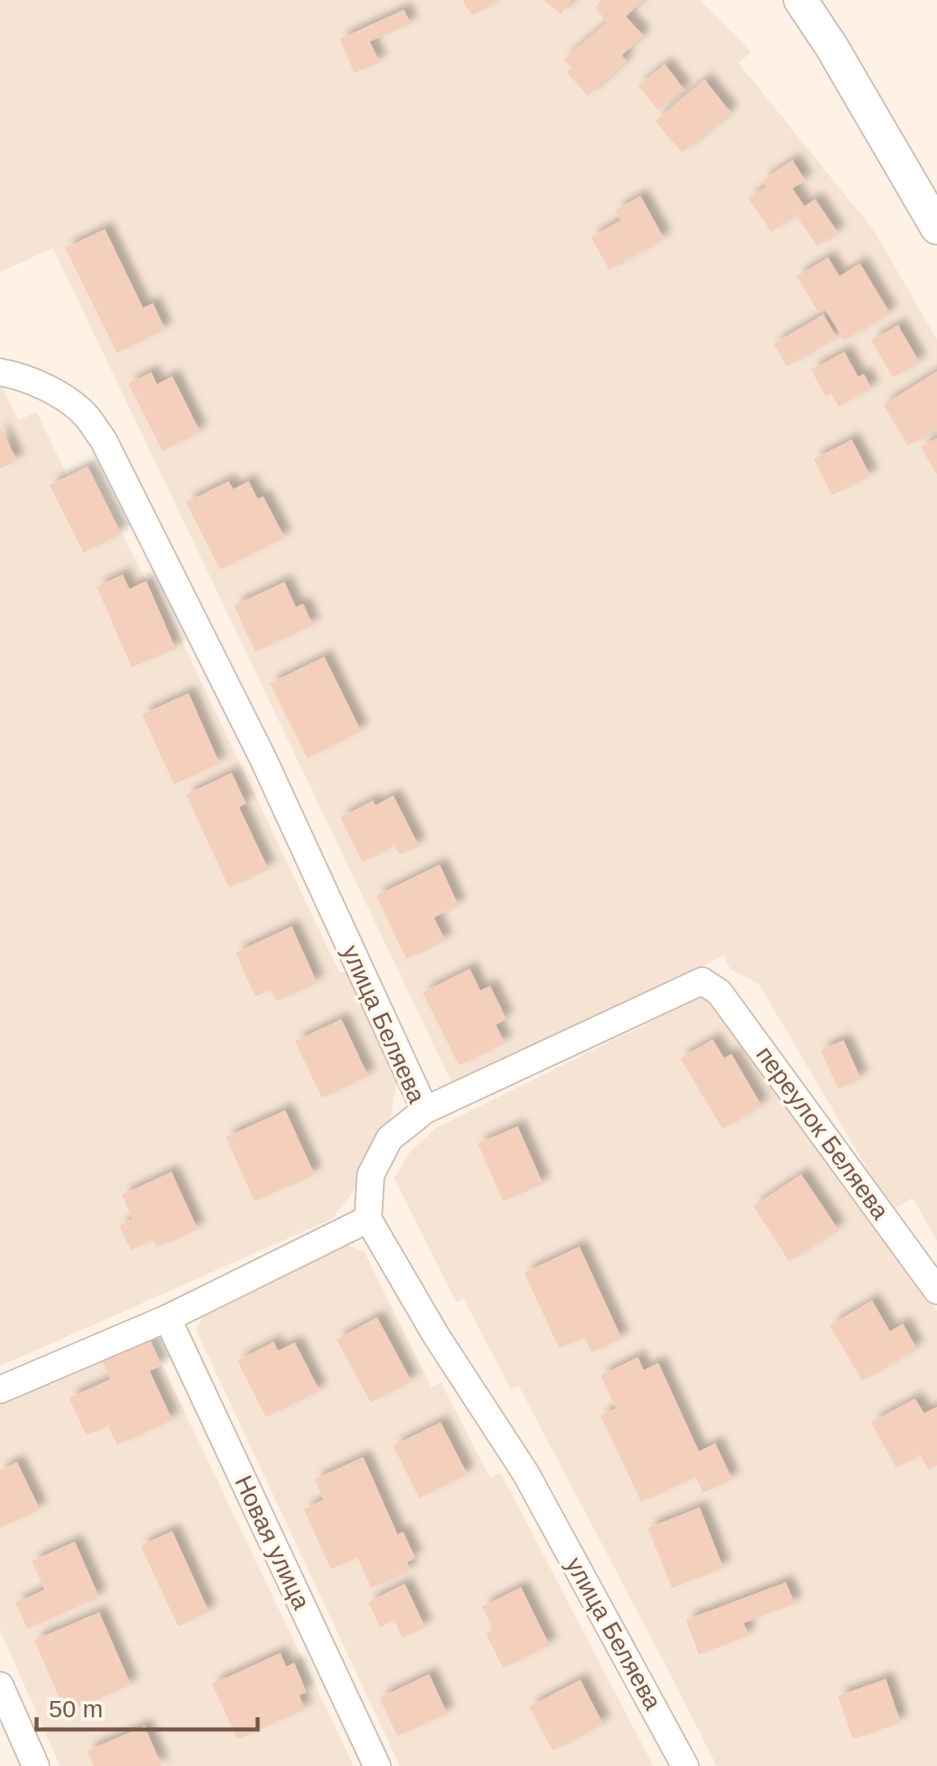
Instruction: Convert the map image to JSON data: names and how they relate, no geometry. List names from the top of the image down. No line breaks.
{"streets":{"street":["улица Беляева","переулок Беляева","Новая улица"]},"crossings":[["улица Беляева","переулок Беляева"]],"scale_bar":"50 m"}
